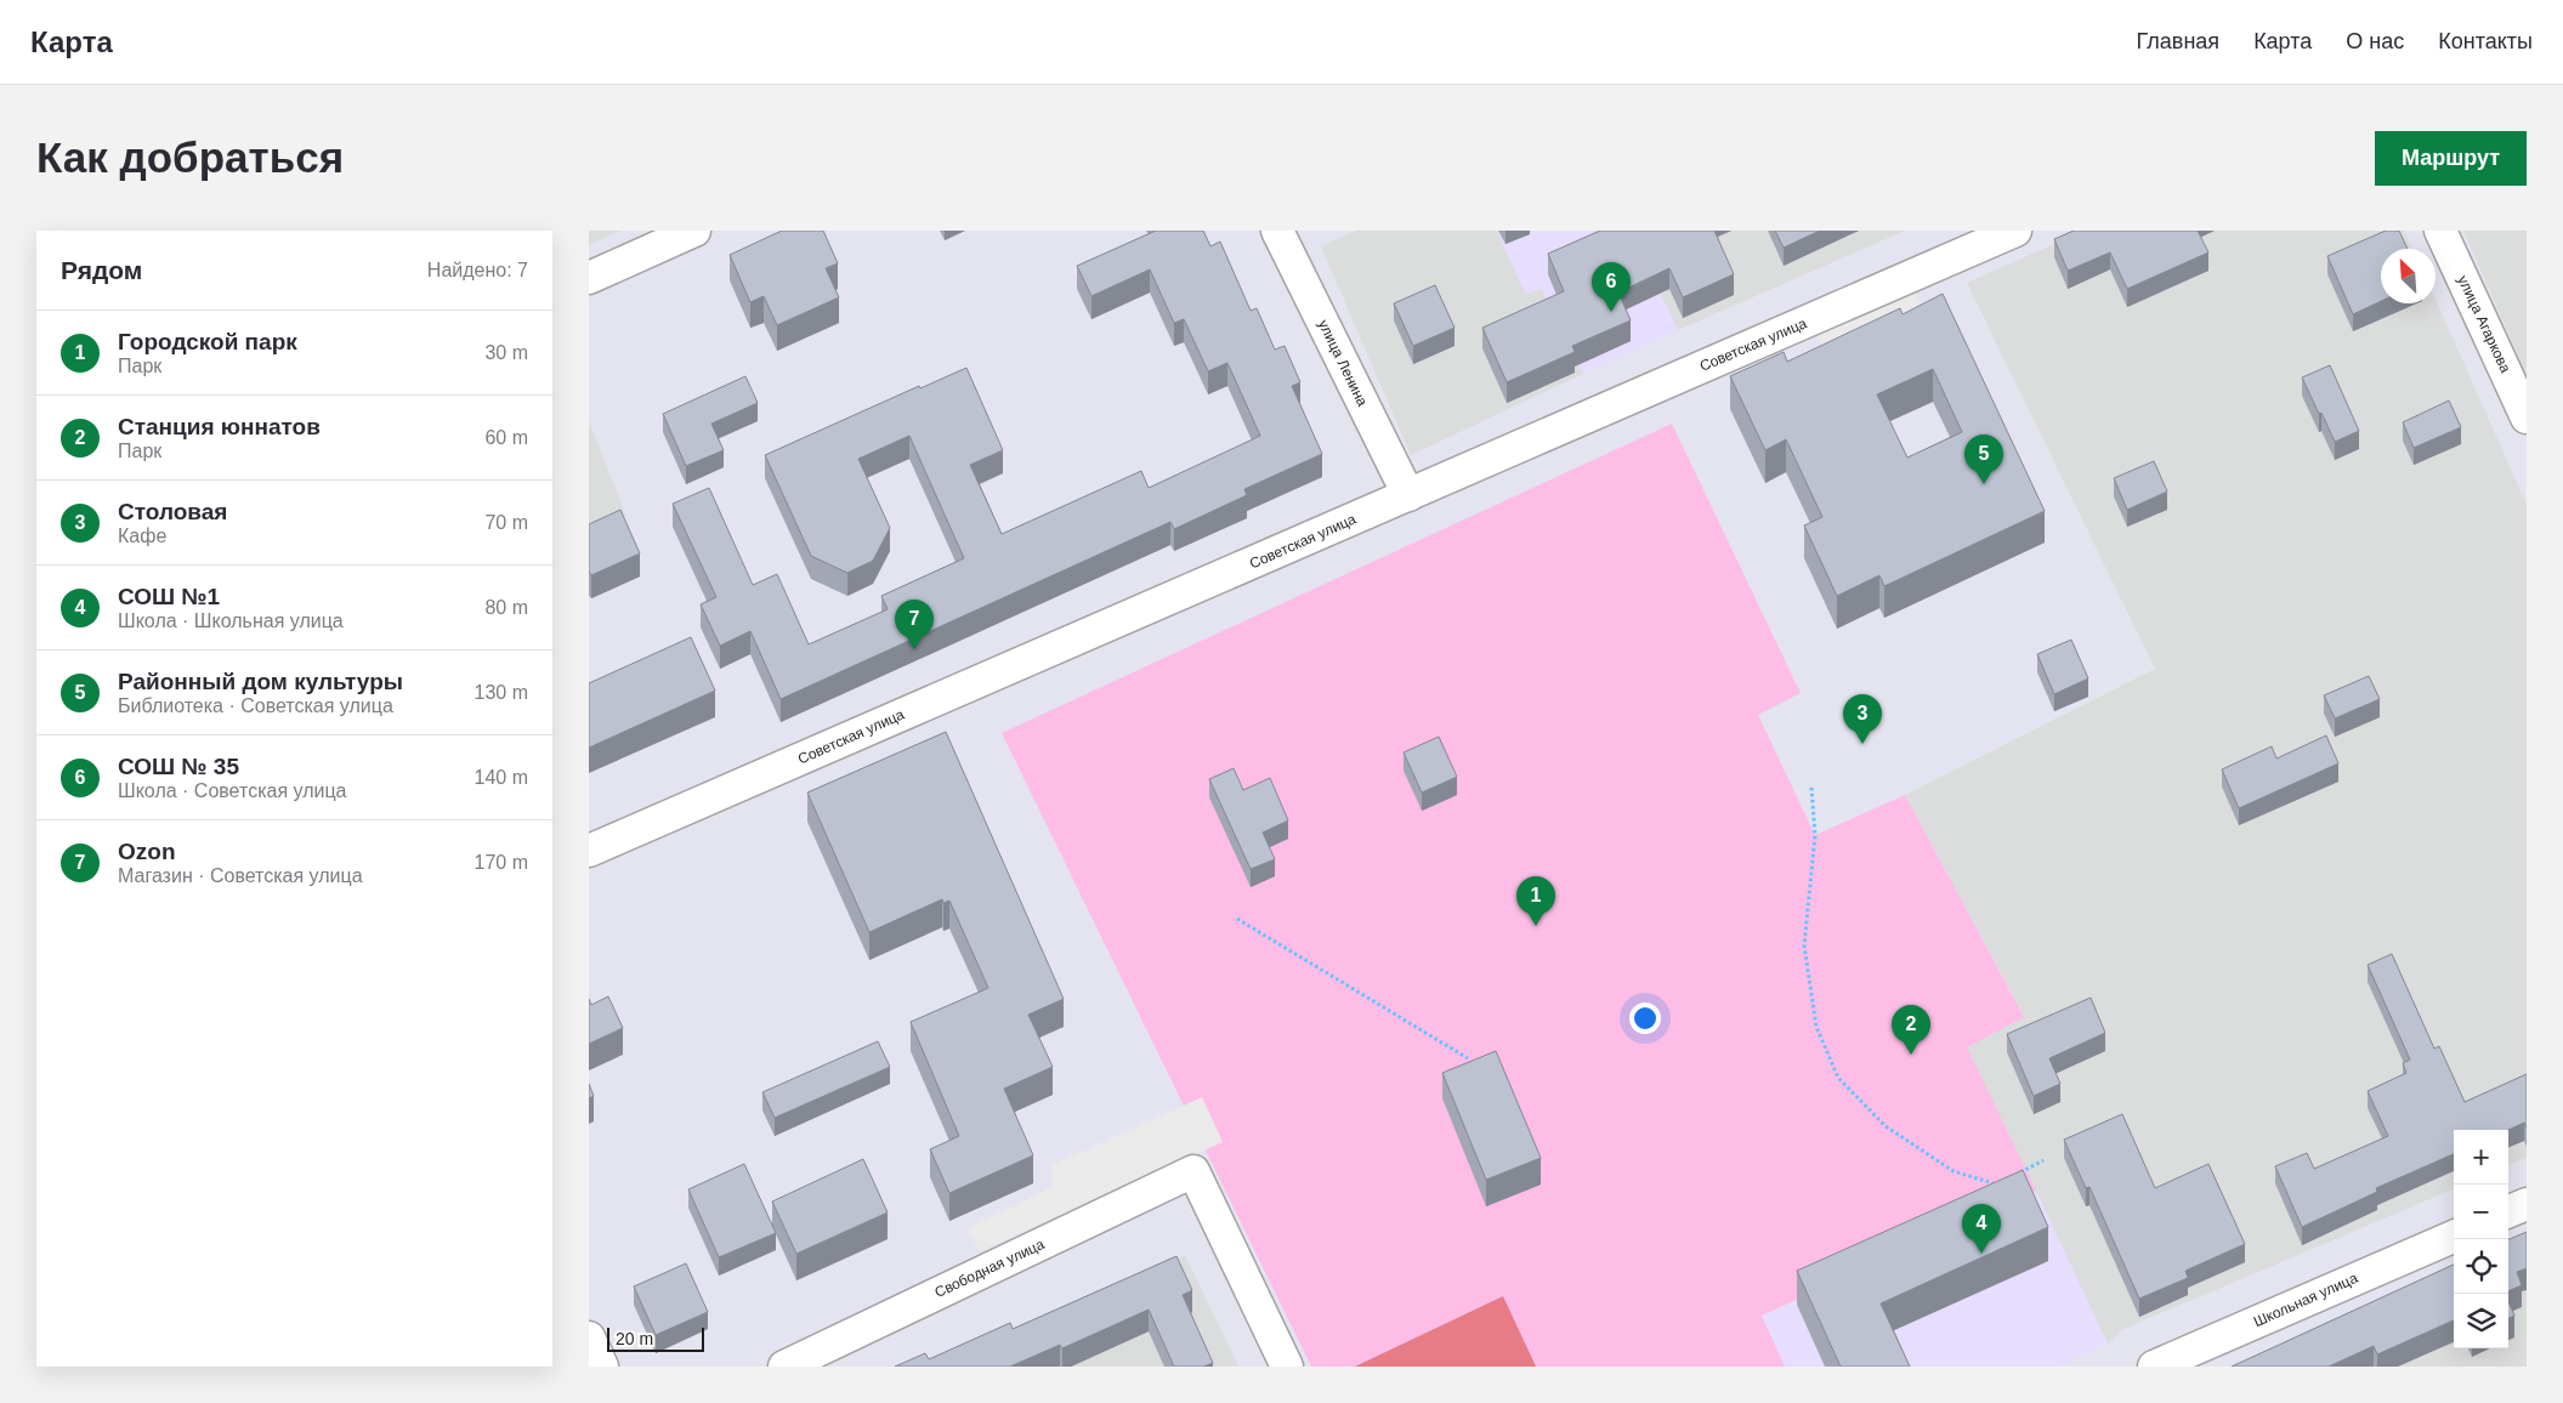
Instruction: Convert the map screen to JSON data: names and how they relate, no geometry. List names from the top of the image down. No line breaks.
{"streets":{"street":["улица Агаркова","Советская улица","улица Ленина","Свободная улица","Школьная улица"]},"crossings":[["Советская улица","улица Ленина"]],"scale_bar":"20 m","north":"top left","page":{"header":"Карта","nav":["Главная","Карта","О нас","Контакты"],"buttons":"Маршрут","title":"Как добраться","heading":["Рядом","Найдено: 7"],"pins":["6","5","7","3","1","2","4"],"list":[{"mark":"1","name":"Городской парк","note":"Парк","value":"30 m"},{"mark":"2","name":"Станция юннатов","note":"Парк","value":"60 m"},{"mark":"3","name":"Столовая","note":"Кафе","value":"70 m"},{"mark":"4","name":"СОШ №1","note":"Школа · Школьная улица","value":"80 m"},{"mark":"5","name":"Районный дом культуры","note":"Библиотека · Советская улица","value":"130 m"},{"mark":"6","name":"СОШ № 35","note":"Школа · Советская улица","value":"140 m"},{"mark":"7","name":"Ozon","note":"Магазин · Советская улица","value":"170 m"}],"map_buttons":["+","−"],"scale":"20 m"}}
